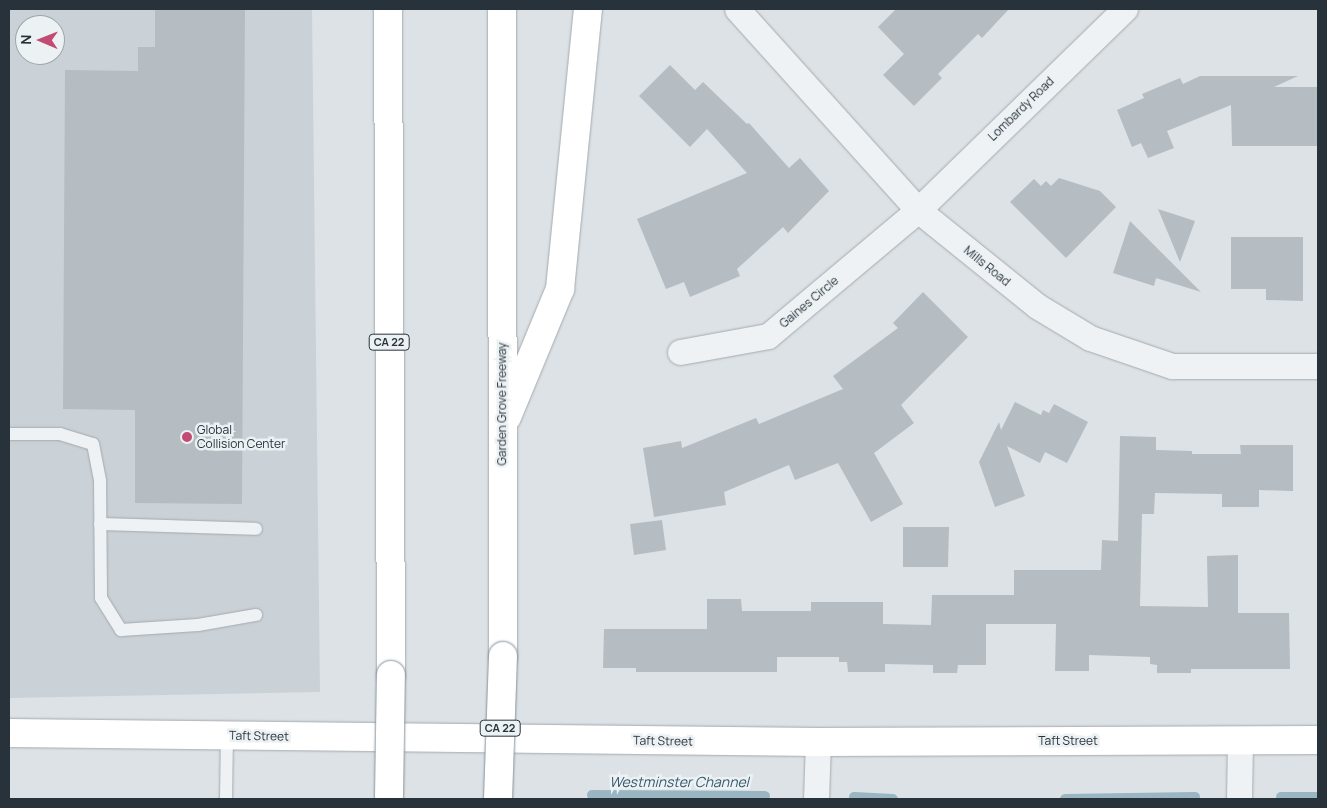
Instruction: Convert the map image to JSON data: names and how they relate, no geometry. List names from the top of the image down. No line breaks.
{"streets":{"main road":["CA 22","Garden Grove Freeway","Taft Street"],"street":["Lombardy Road","Mills Road","Gaines Circle"]},"crossings":[["Lombardy Road","Mills Road"],["Lombardy Road","Gaines Circle"],["Mills Road","Gaines Circle"]],"water":["Westminster Channel"],"places":["Global Collision Center"],"north":"left"}
